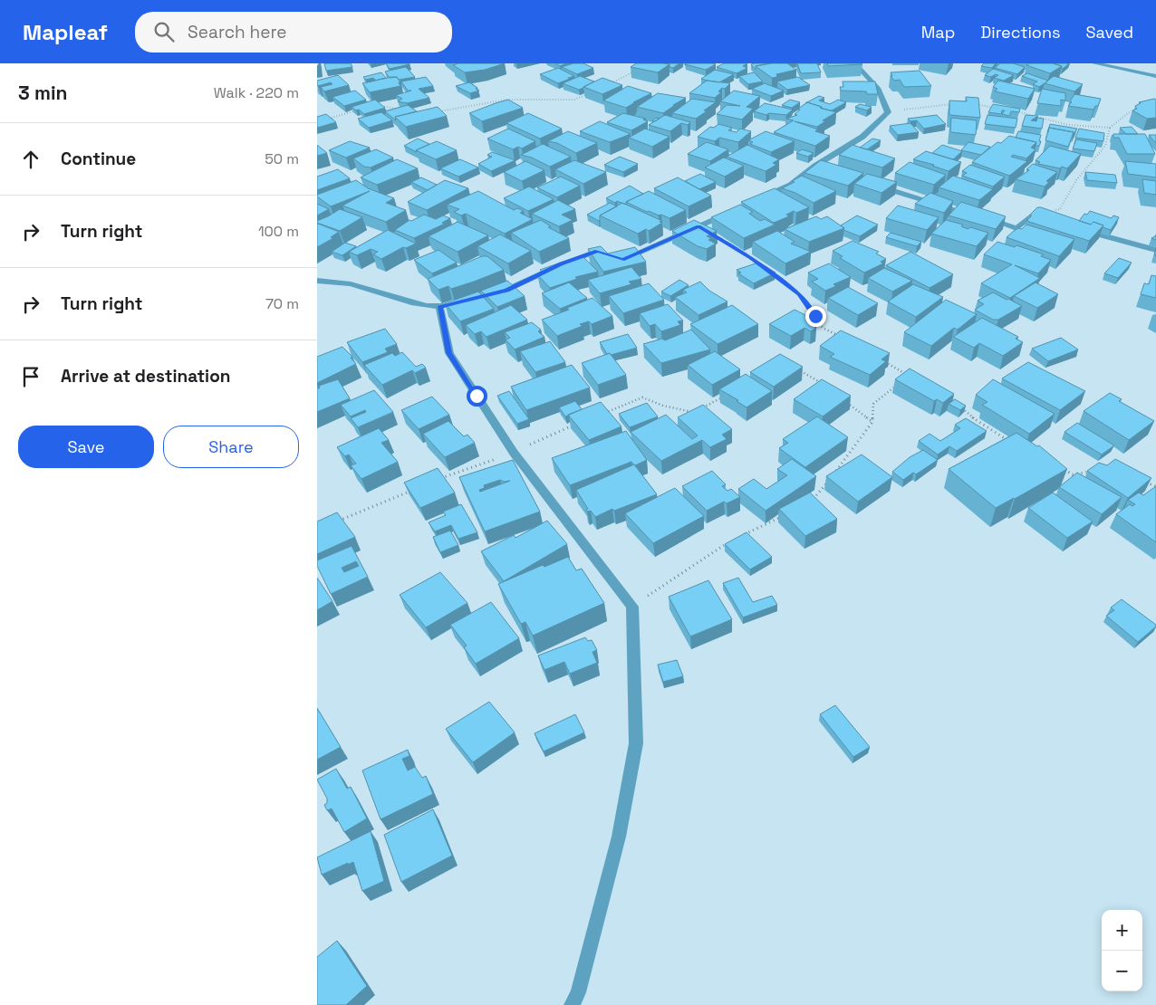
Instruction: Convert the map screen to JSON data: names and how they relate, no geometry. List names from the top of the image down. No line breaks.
{"page":{"header":"Mapleaf","search":"Search here","nav":["Map","Directions","Saved"],"heading":["3 min","Walk · 220 m"],"list":[["Continue","50 m"],["Turn right","100 m"],["Turn right","70 m"],"Arrive at destination"],"buttons":["Save","Share"],"map_buttons":["+","−"]}}
